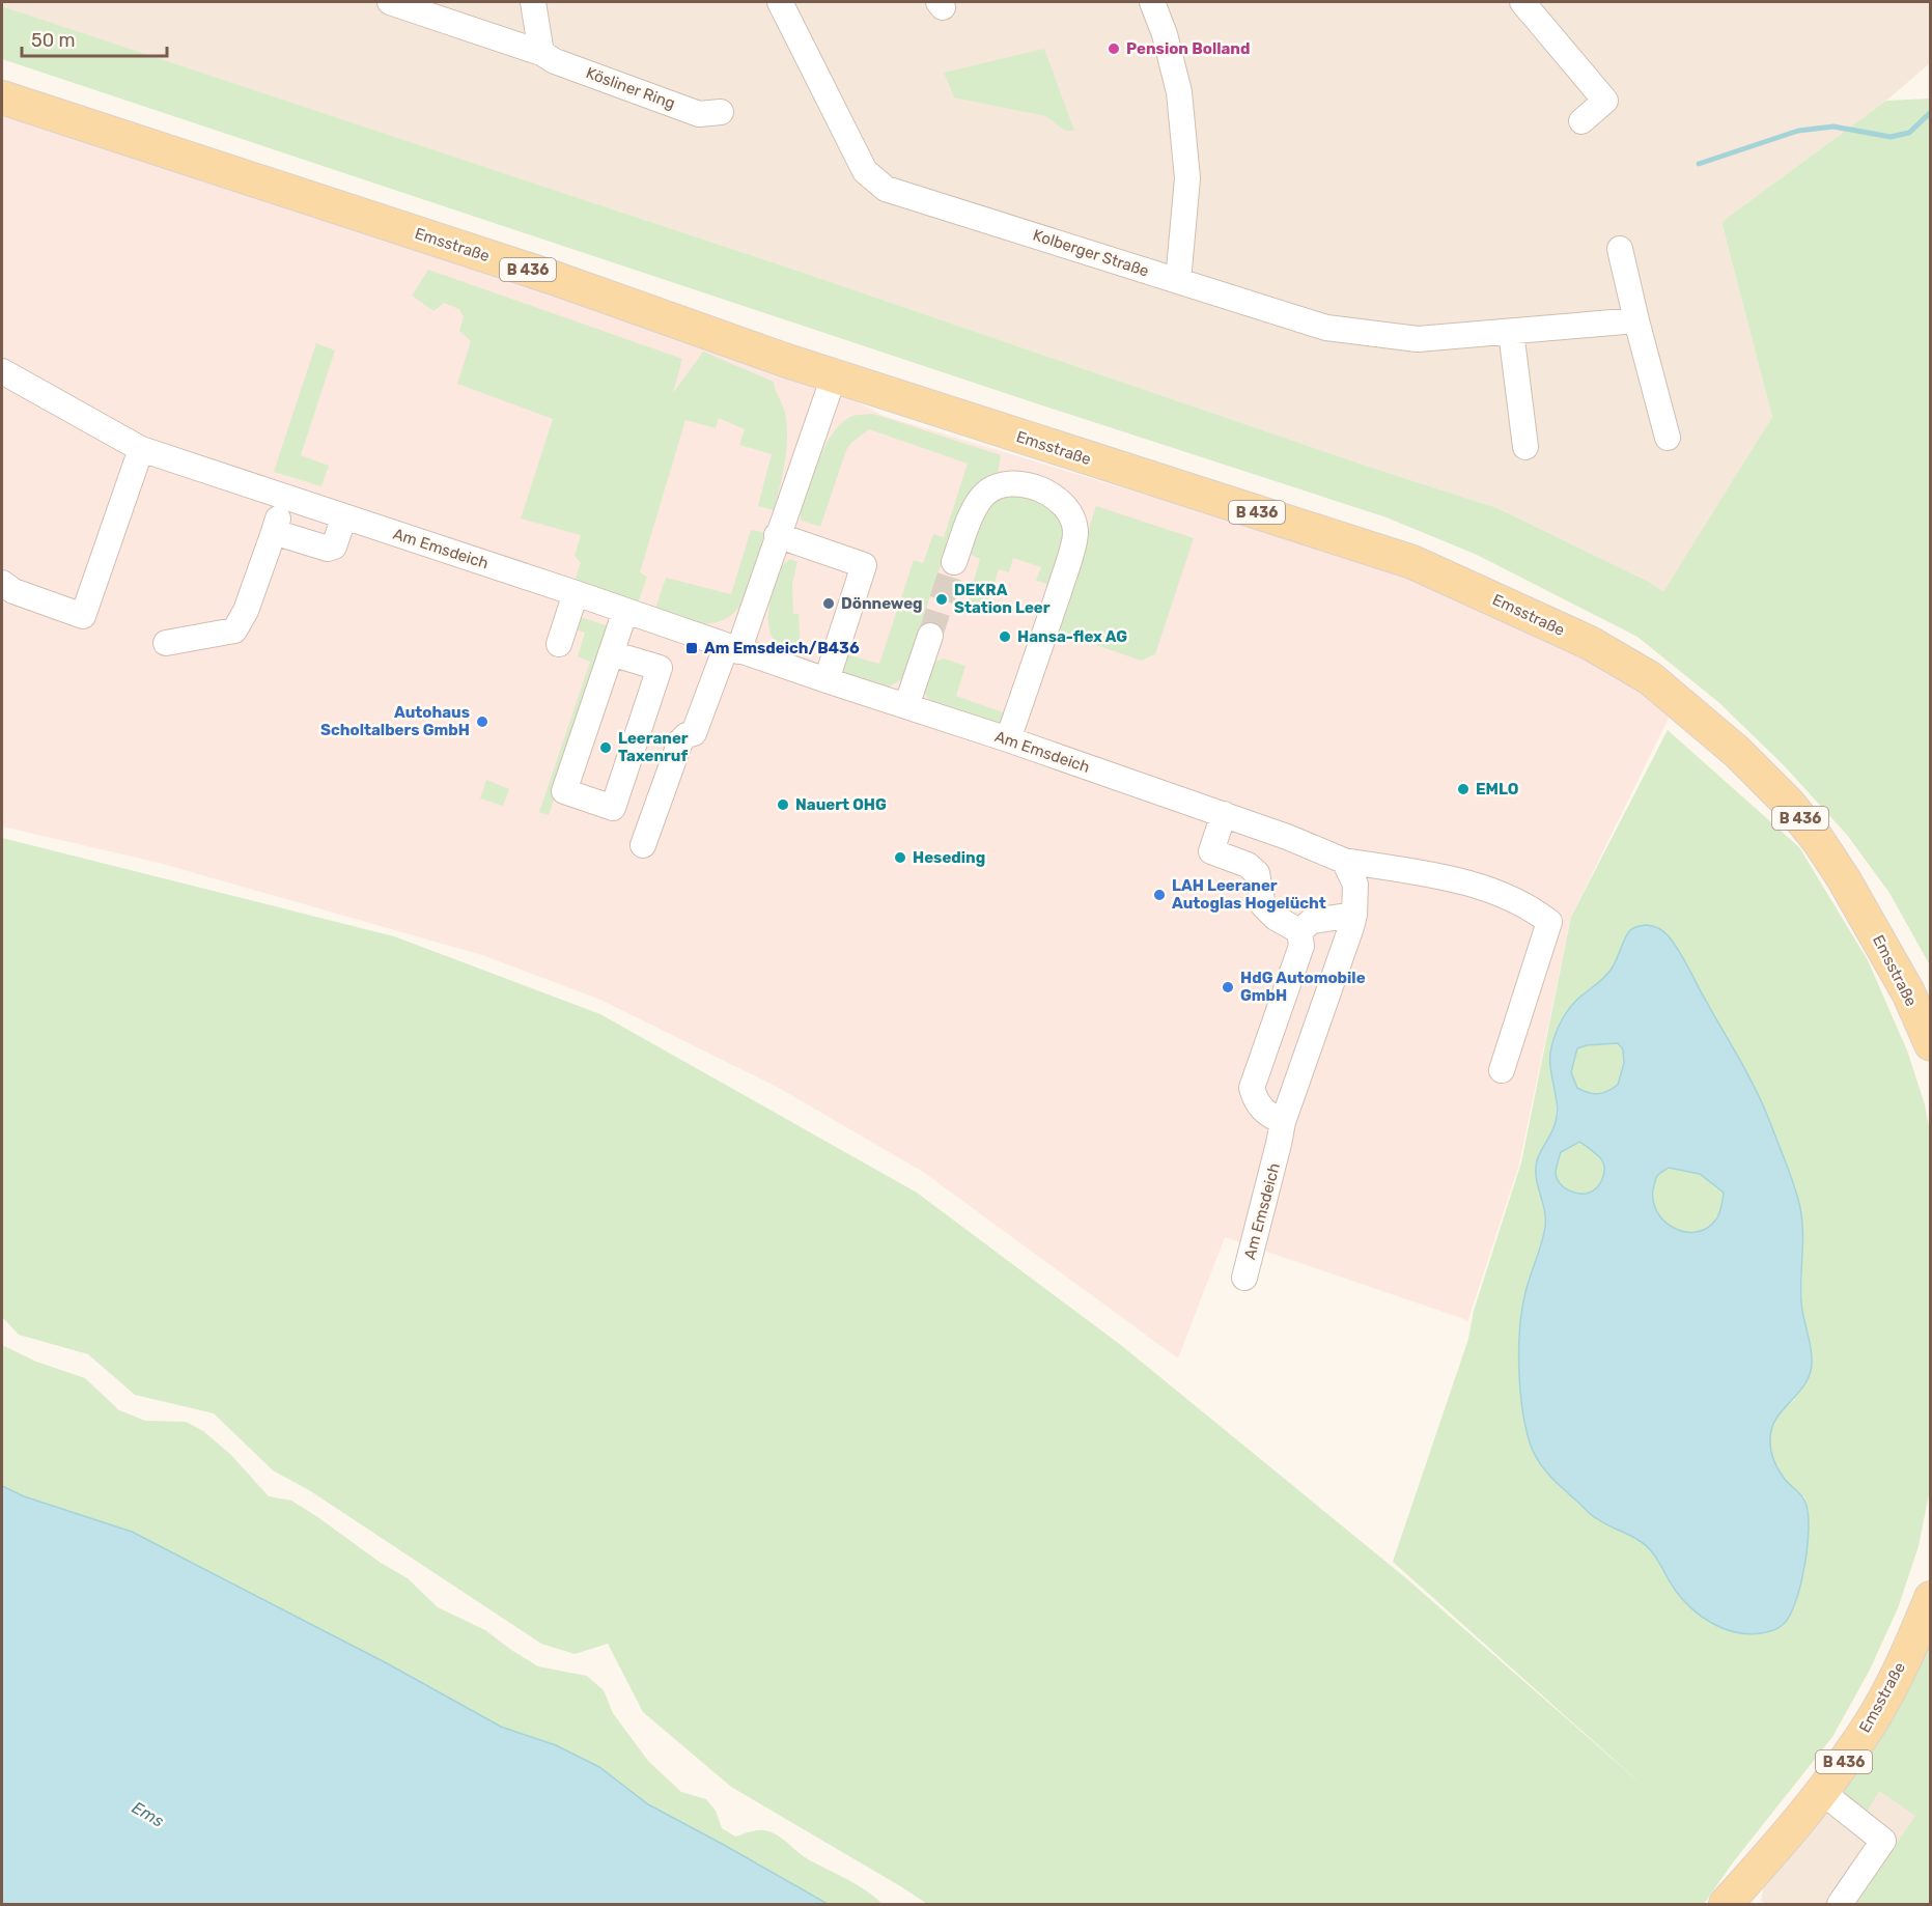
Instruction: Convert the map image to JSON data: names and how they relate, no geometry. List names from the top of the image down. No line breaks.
{"streets":{"main road":["Emsstraße","B 436"],"street":["Kösliner Ring","Kolberger Straße","Am Emsdeich"]},"water":["Ems"],"places":{"other":["Pension Bolland","DEKRA Station Leer","Dönneweg","Hansa-flex AG","Autohaus Scholtalbers GmbH","Leeraner Taxenruf","EMLO","Nauert OHG","Heseding","LAH Leeraner Autoglas Hogelücht","HdG Automobile GmbH"],"transit":["Am Emsdeich/B436"]},"scale_bar":"50 m"}
